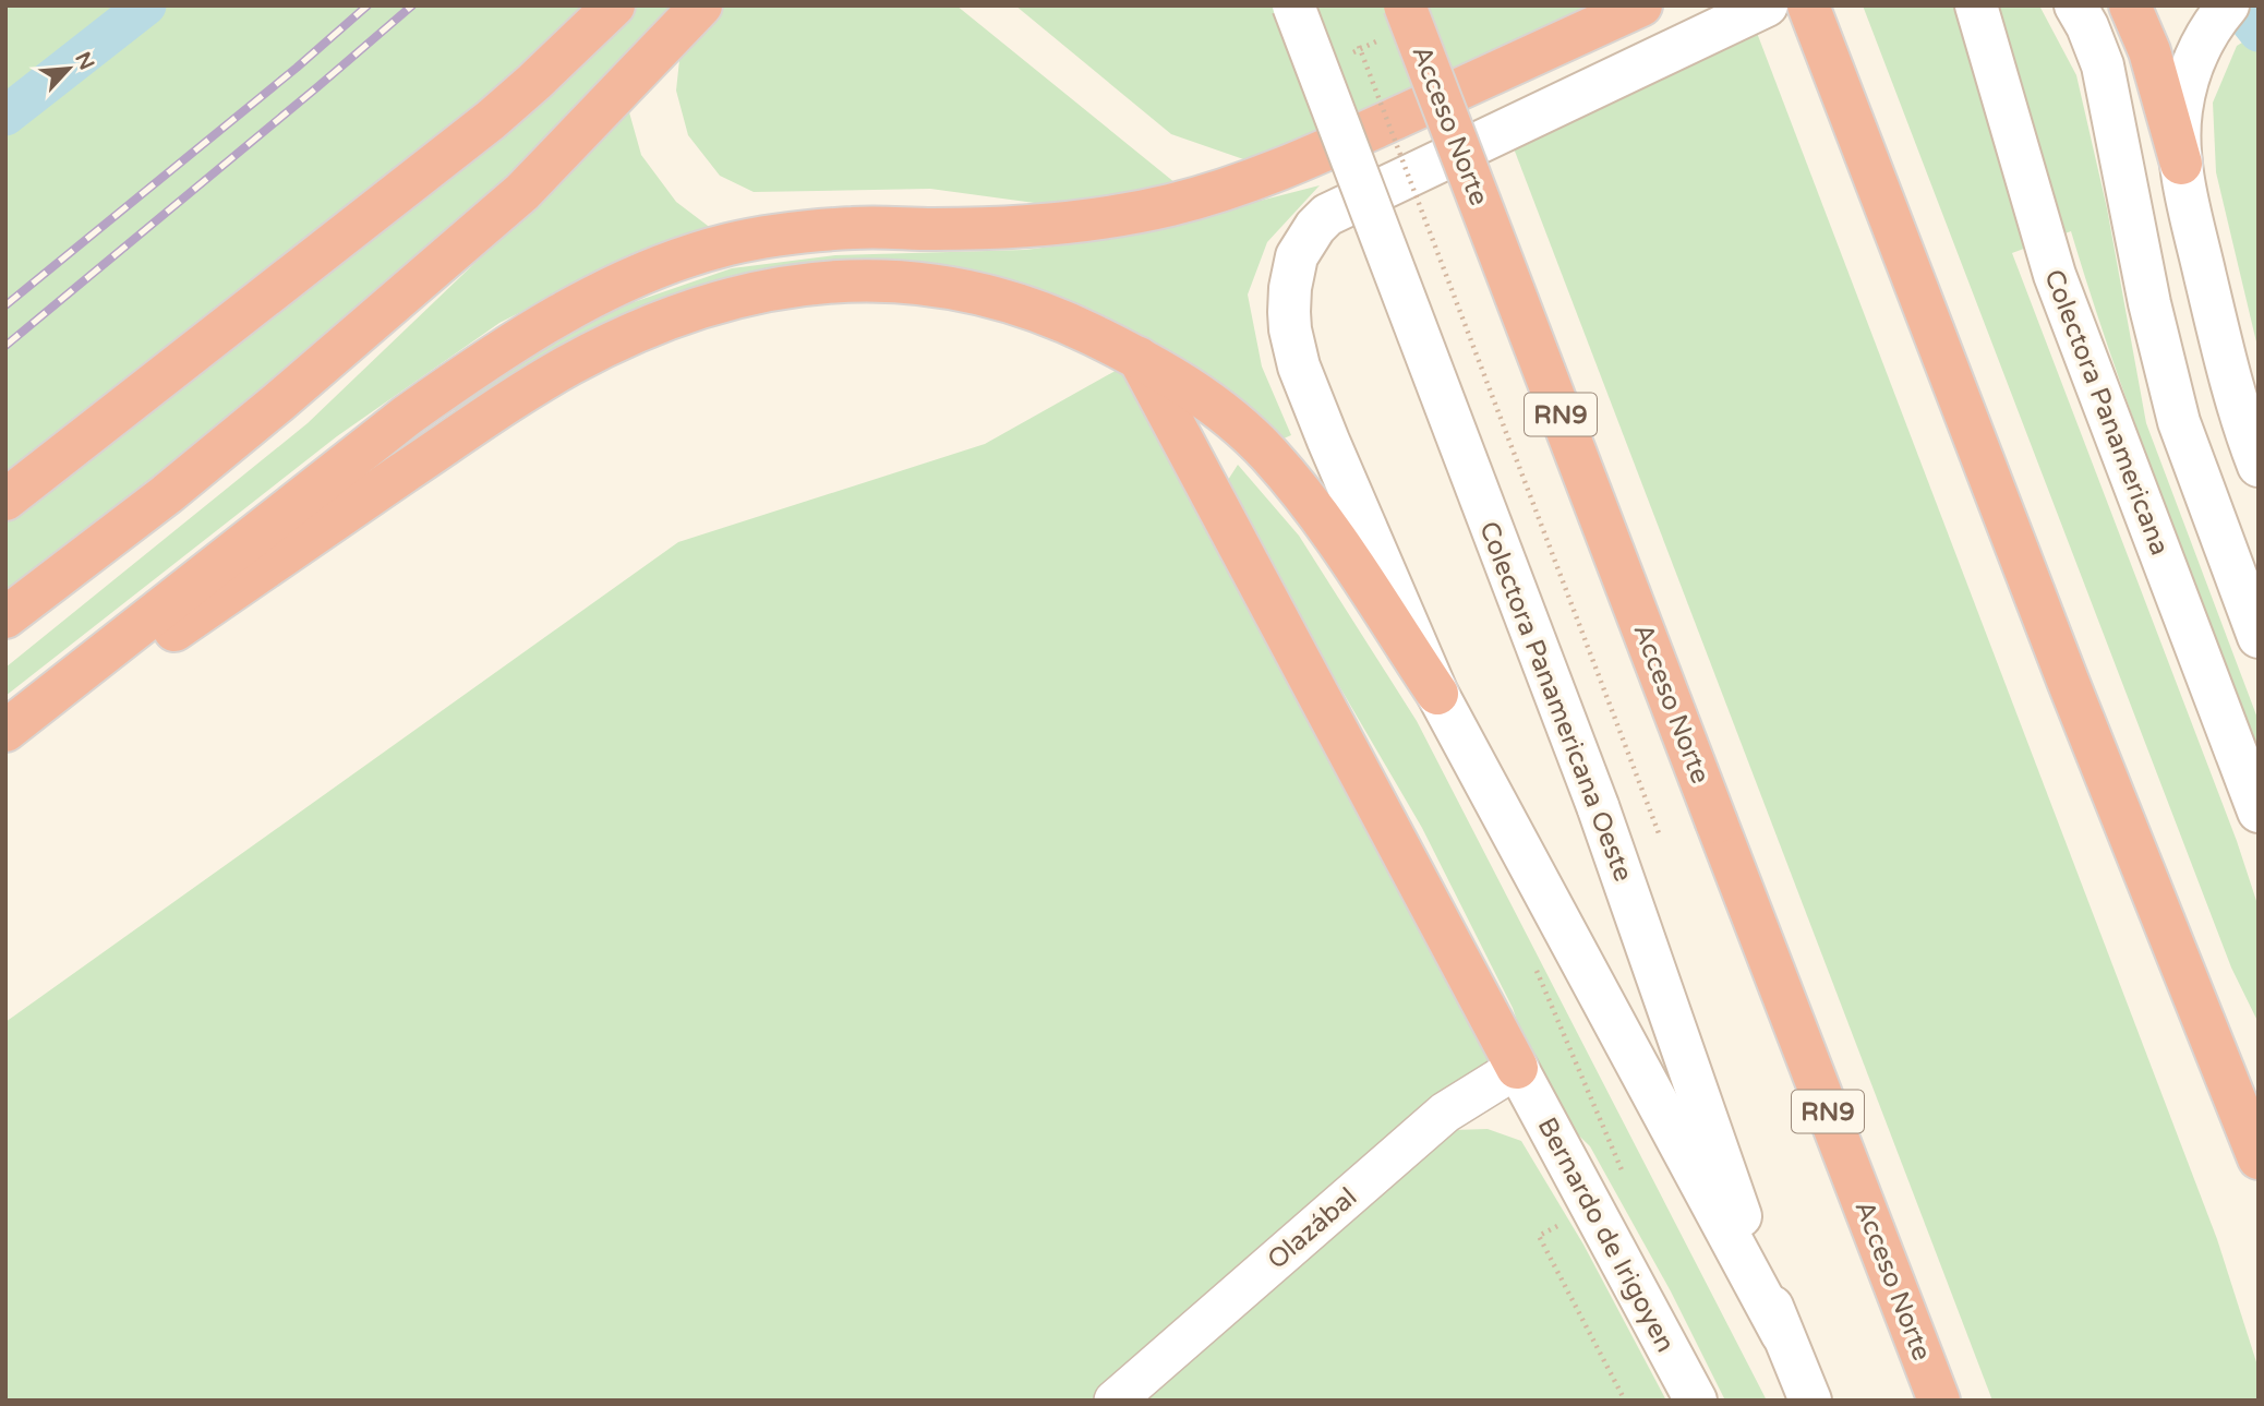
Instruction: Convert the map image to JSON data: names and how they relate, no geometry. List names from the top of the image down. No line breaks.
{"streets":{"highway":["Acceso Norte","RN9"],"main road":["Colectora Panamericana","Colectora Panamericana Oeste","Bernardo de Irigoyen"],"street":["Olazábal"]},"crossings":[["Olazábal","Bernardo de Irigoyen"]],"north":"top right"}
